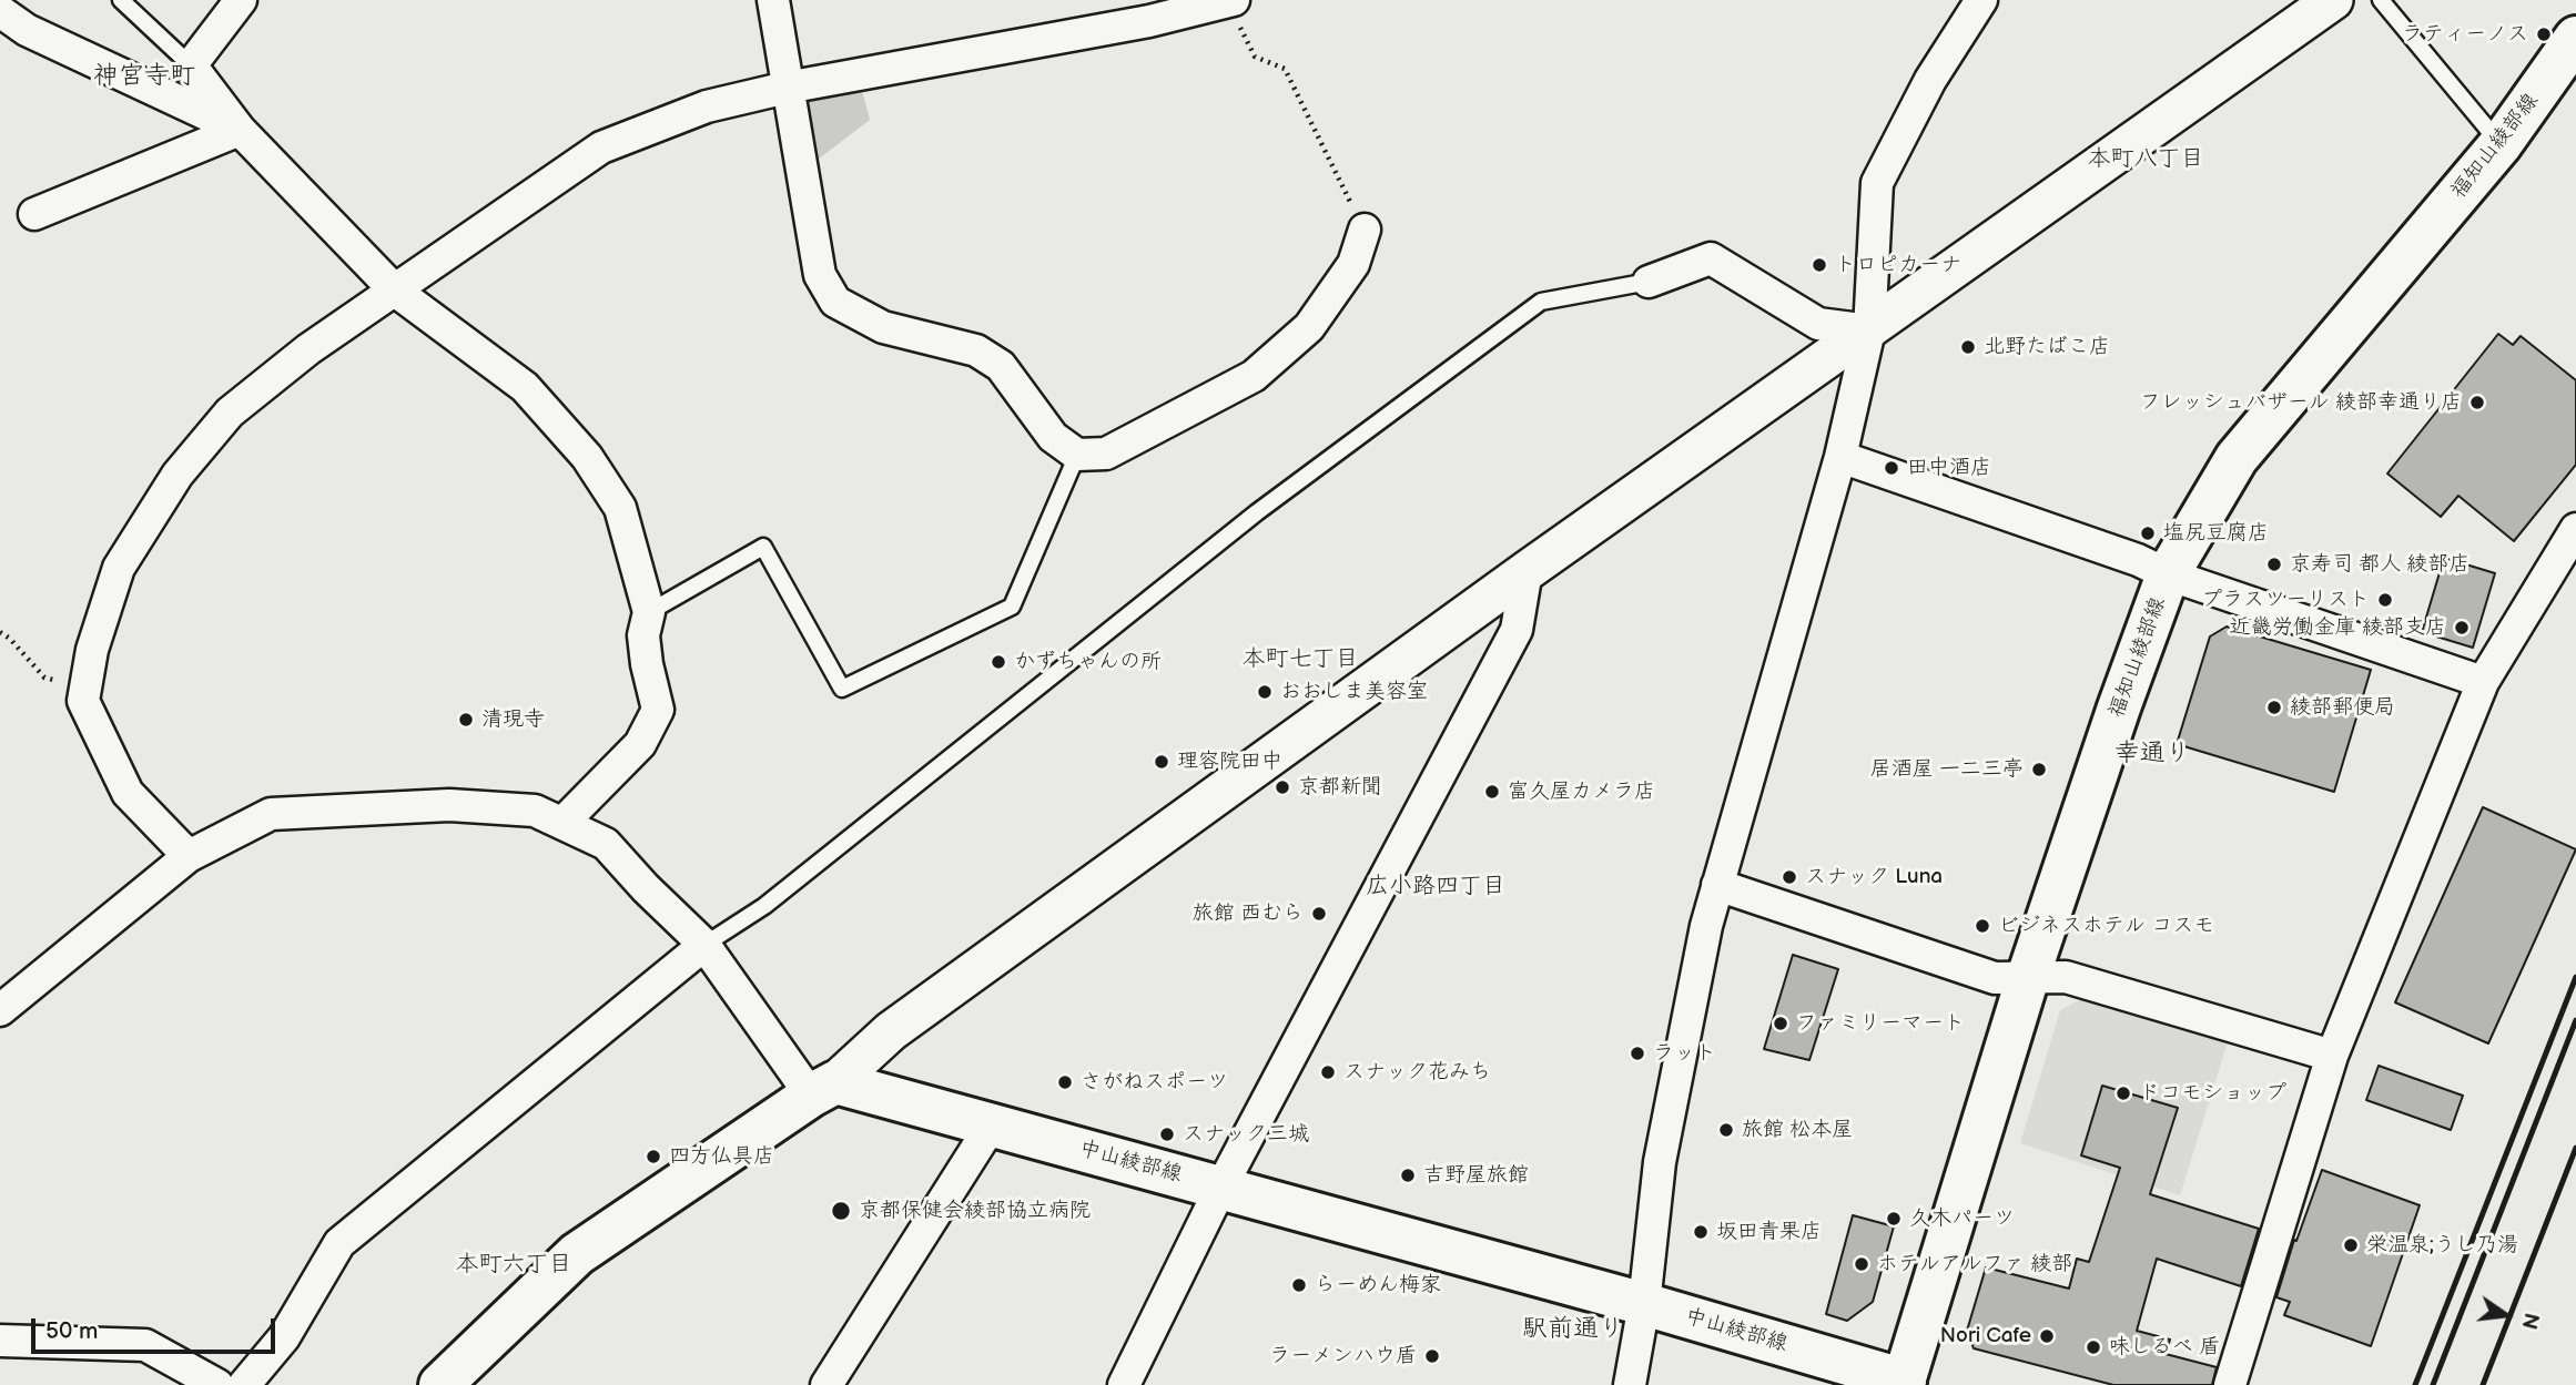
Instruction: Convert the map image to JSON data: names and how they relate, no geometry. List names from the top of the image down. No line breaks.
{"streets":{"main road":["福知山綾部線","中山綾部線"]},"crossings":[["福知山綾部線","中山綾部線"]],"districts":["神宮寺町","本町八丁目","本町七丁目","幸通り","広小路四丁目","本町六丁目","駅前通り"],"places":["ラティーノス","トロピカーナ","北野たばこ店","フレッシュバザール 綾部幸通り店","田中酒店","塩尻豆腐店","京寿司 都人 綾部店","プラスツーリスト","近畿労働金庫 綾部支店","かずちゃんの所","おおしま美容室","綾部郵便局","清現寺","理容院田中","居酒屋 一二三亭","京都新聞","富久屋カメラ店","スナック Luna","旅館 西むら","ビジネスホテル コスモ","ファミリーマート","ラット","スナック花みち","さがねスポーツ","ドコモショップ","旅館 松本屋","スナック三城","四方仏具店","吉野屋旅館","京都保健会綾部協立病院","久木パーツ","坂田青果店","栄温泉;うし乃湯","ホテルアルファ 綾部","らーめん梅家","Nori Cafe","味しるべ 盾","ラーメンハウ盾"],"scale_bar":"50 m","north":"right"}
